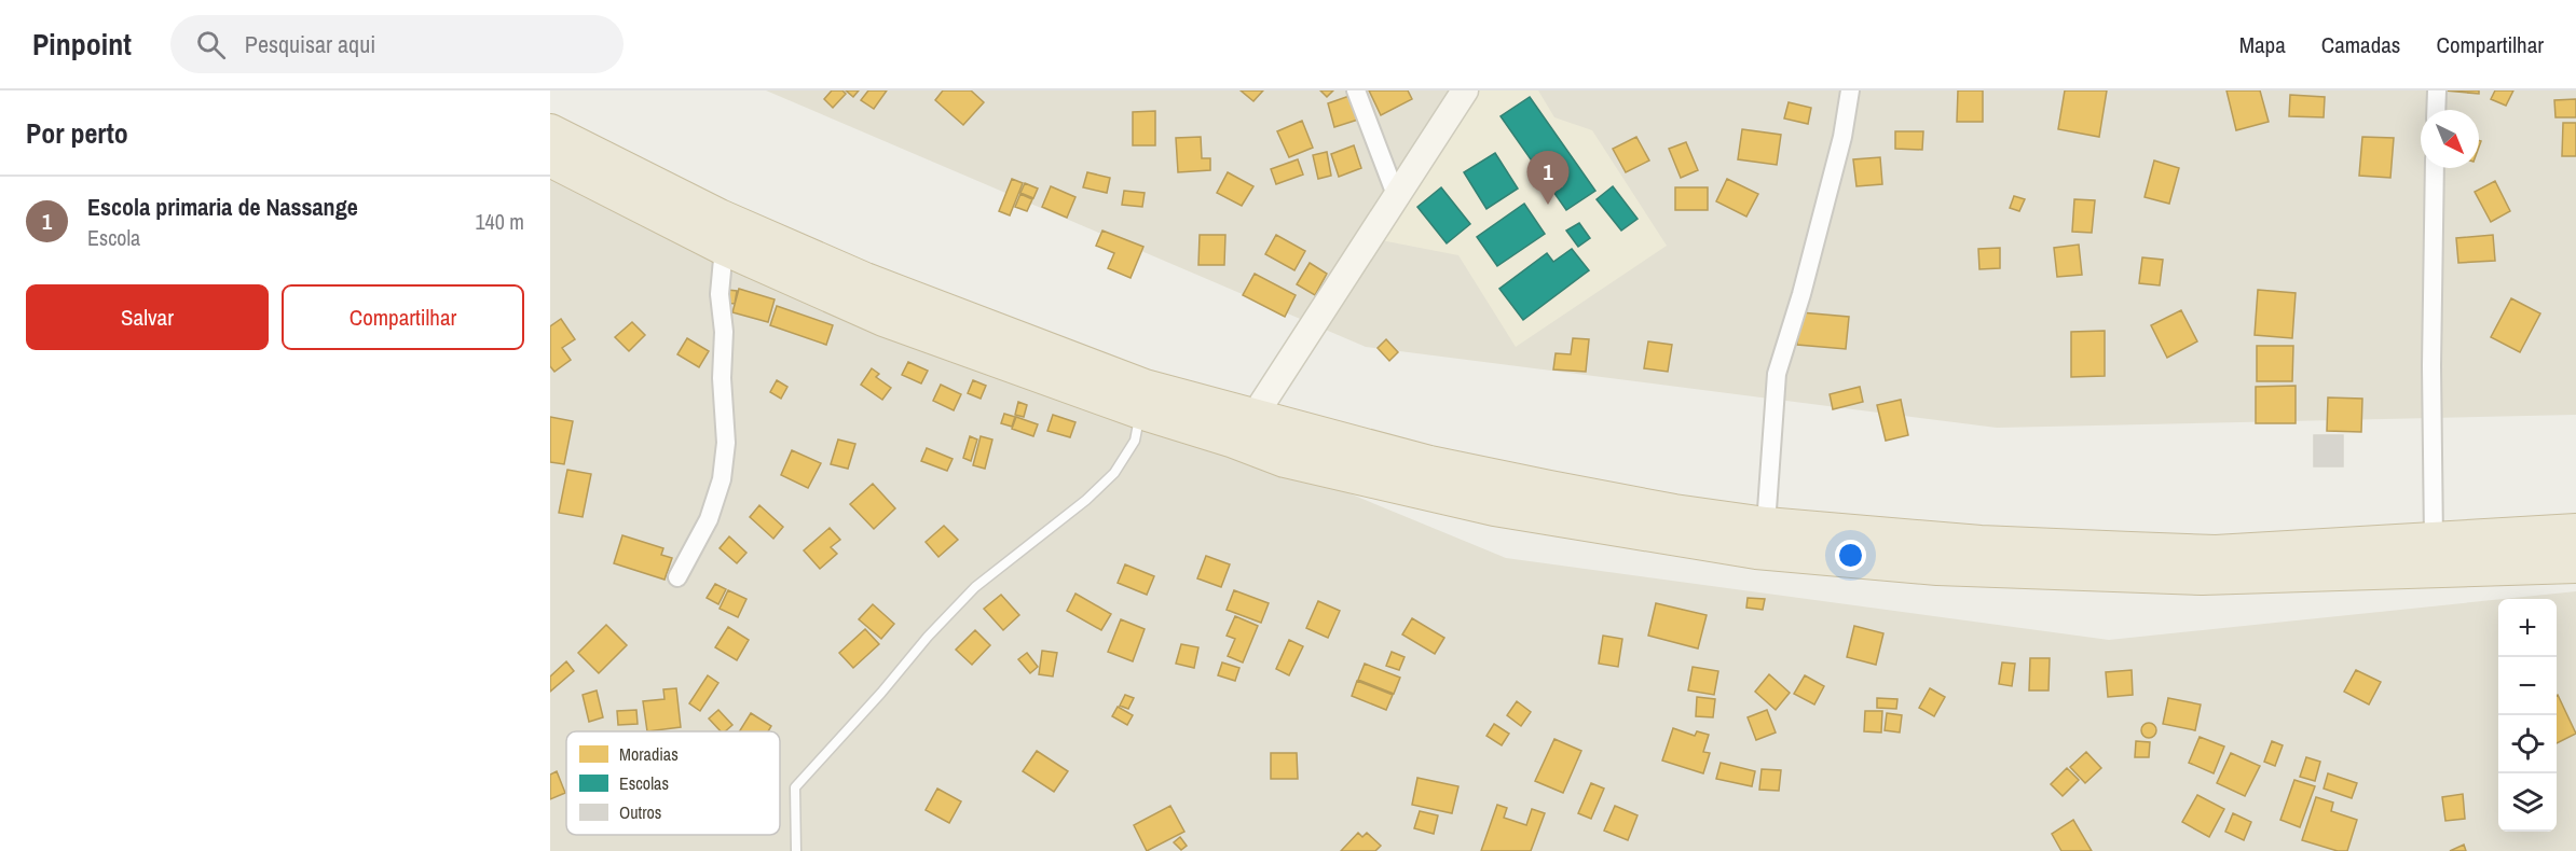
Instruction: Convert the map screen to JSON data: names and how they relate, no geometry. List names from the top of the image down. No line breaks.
{"legend":["Moradias","Escolas","Outros"],"north":"bottom right","page":{"header":"Pinpoint","search":"Pesquisar aqui","nav":["Mapa","Camadas","Compartilhar"],"heading":"Por perto","pins":"1","list":[{"mark":"1","name":"Escola primaria de Nassange","note":"Escola","value":"140 m"}],"buttons":["Salvar","Compartilhar"],"map_buttons":["+","−"]}}
